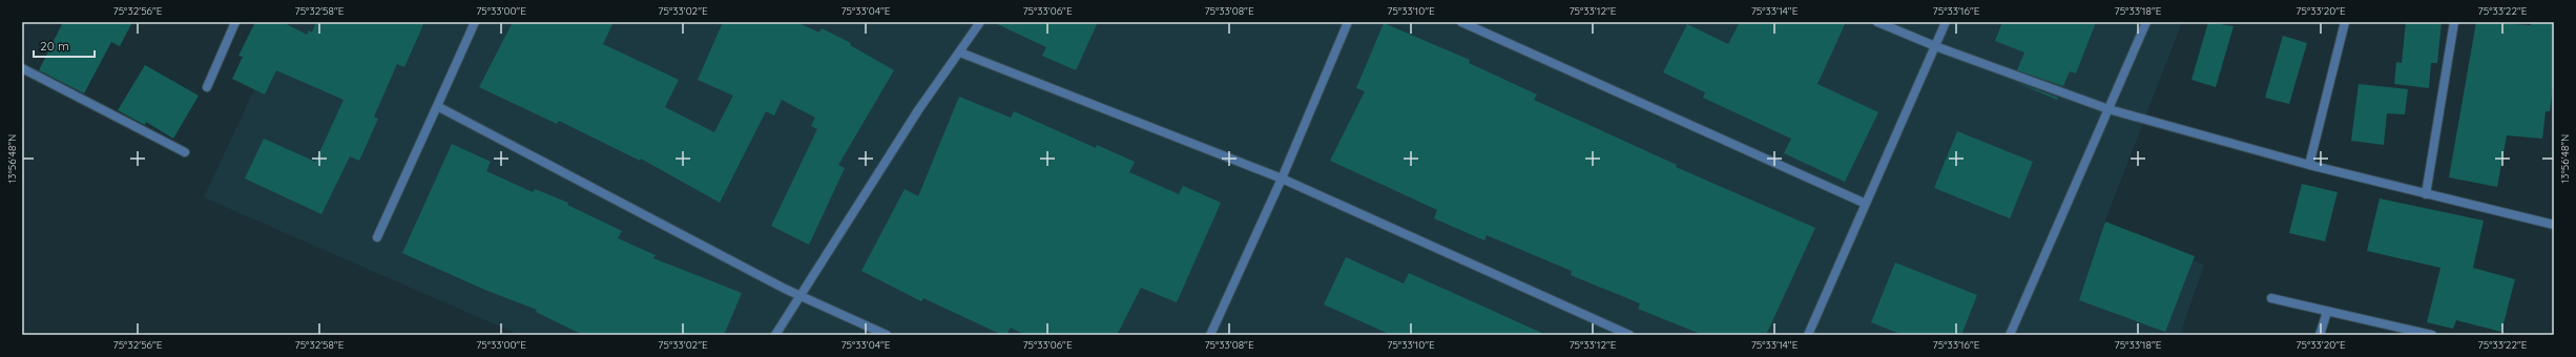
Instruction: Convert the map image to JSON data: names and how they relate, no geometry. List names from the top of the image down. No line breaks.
{"scale_bar":"20 m","coordinates":["75°32'56\"E","75°32'58\"E","75°33'00\"E","75°33'02\"E","75°33'04\"E","75°33'06\"E","75°33'08\"E","75°33'10\"E","75°33'12\"E","75°33'14\"E","75°33'16\"E","75°33'18\"E","75°33'20\"E","75°33'22\"E","13°56'48\"N"]}
